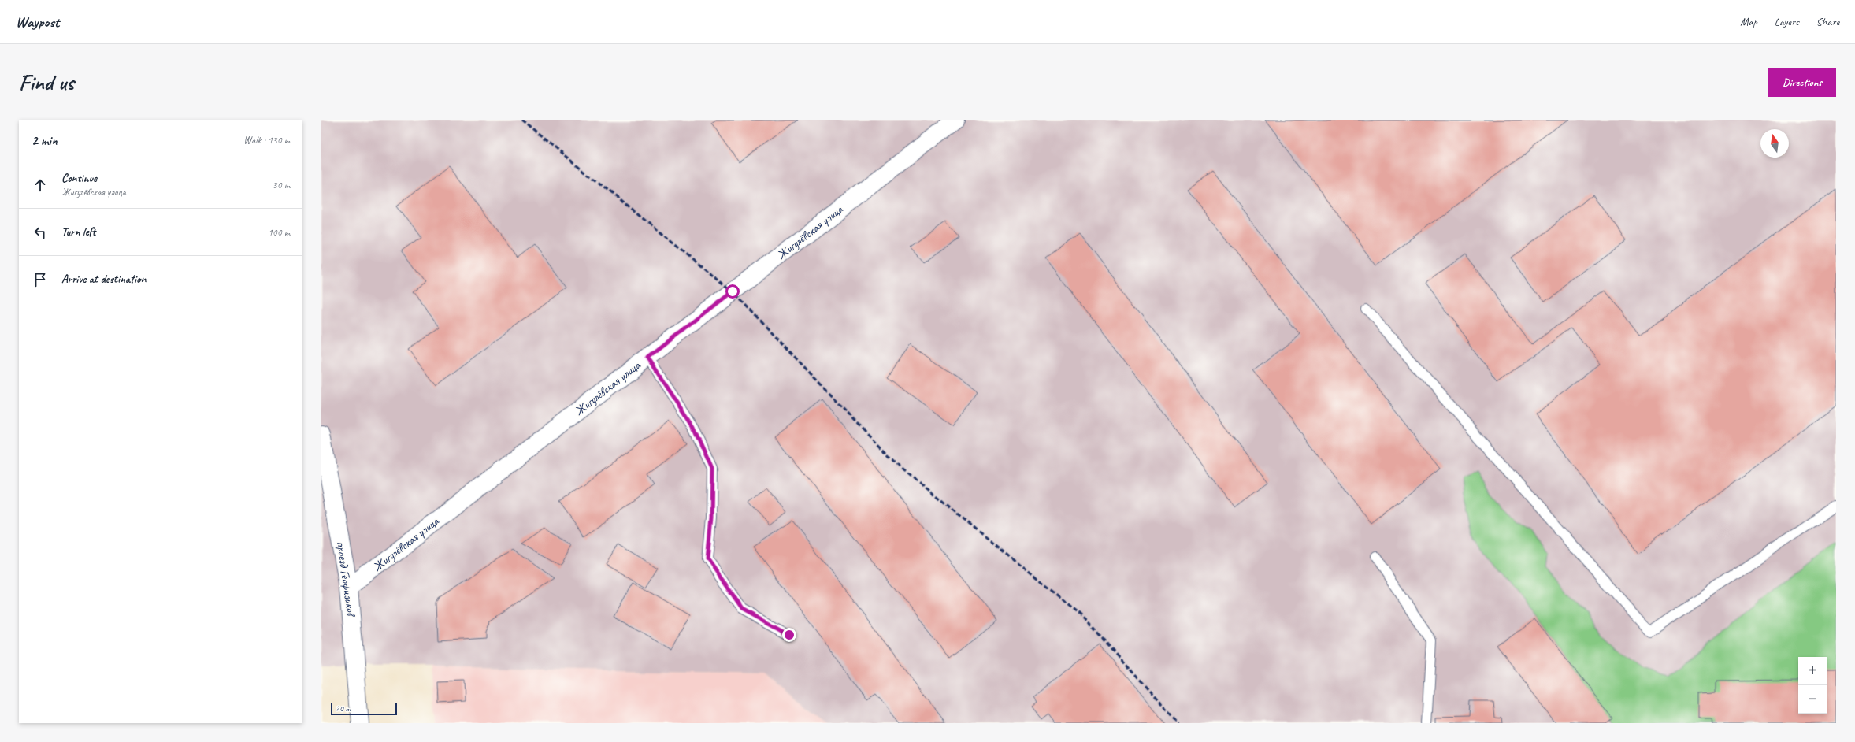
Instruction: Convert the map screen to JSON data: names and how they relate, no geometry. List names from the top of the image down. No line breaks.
{"streets":{"street":["Жигулёвская улица","проезд Геофизиков"]},"crossings":[["Жигулёвская улица","проезд Геофизиков"]],"scale_bar":"20 m","north":"top","page":{"header":"Waypost","nav":["Map","Layers","Share"],"buttons":"Directions","title":"Find us","heading":["2 min","Walk · 130 m"],"list":[["Continue","Жигулёвская улица","30 m"],["Turn left","100 m"],"Arrive at destination"],"map_buttons":["+","−"],"scale":"20 m"}}
